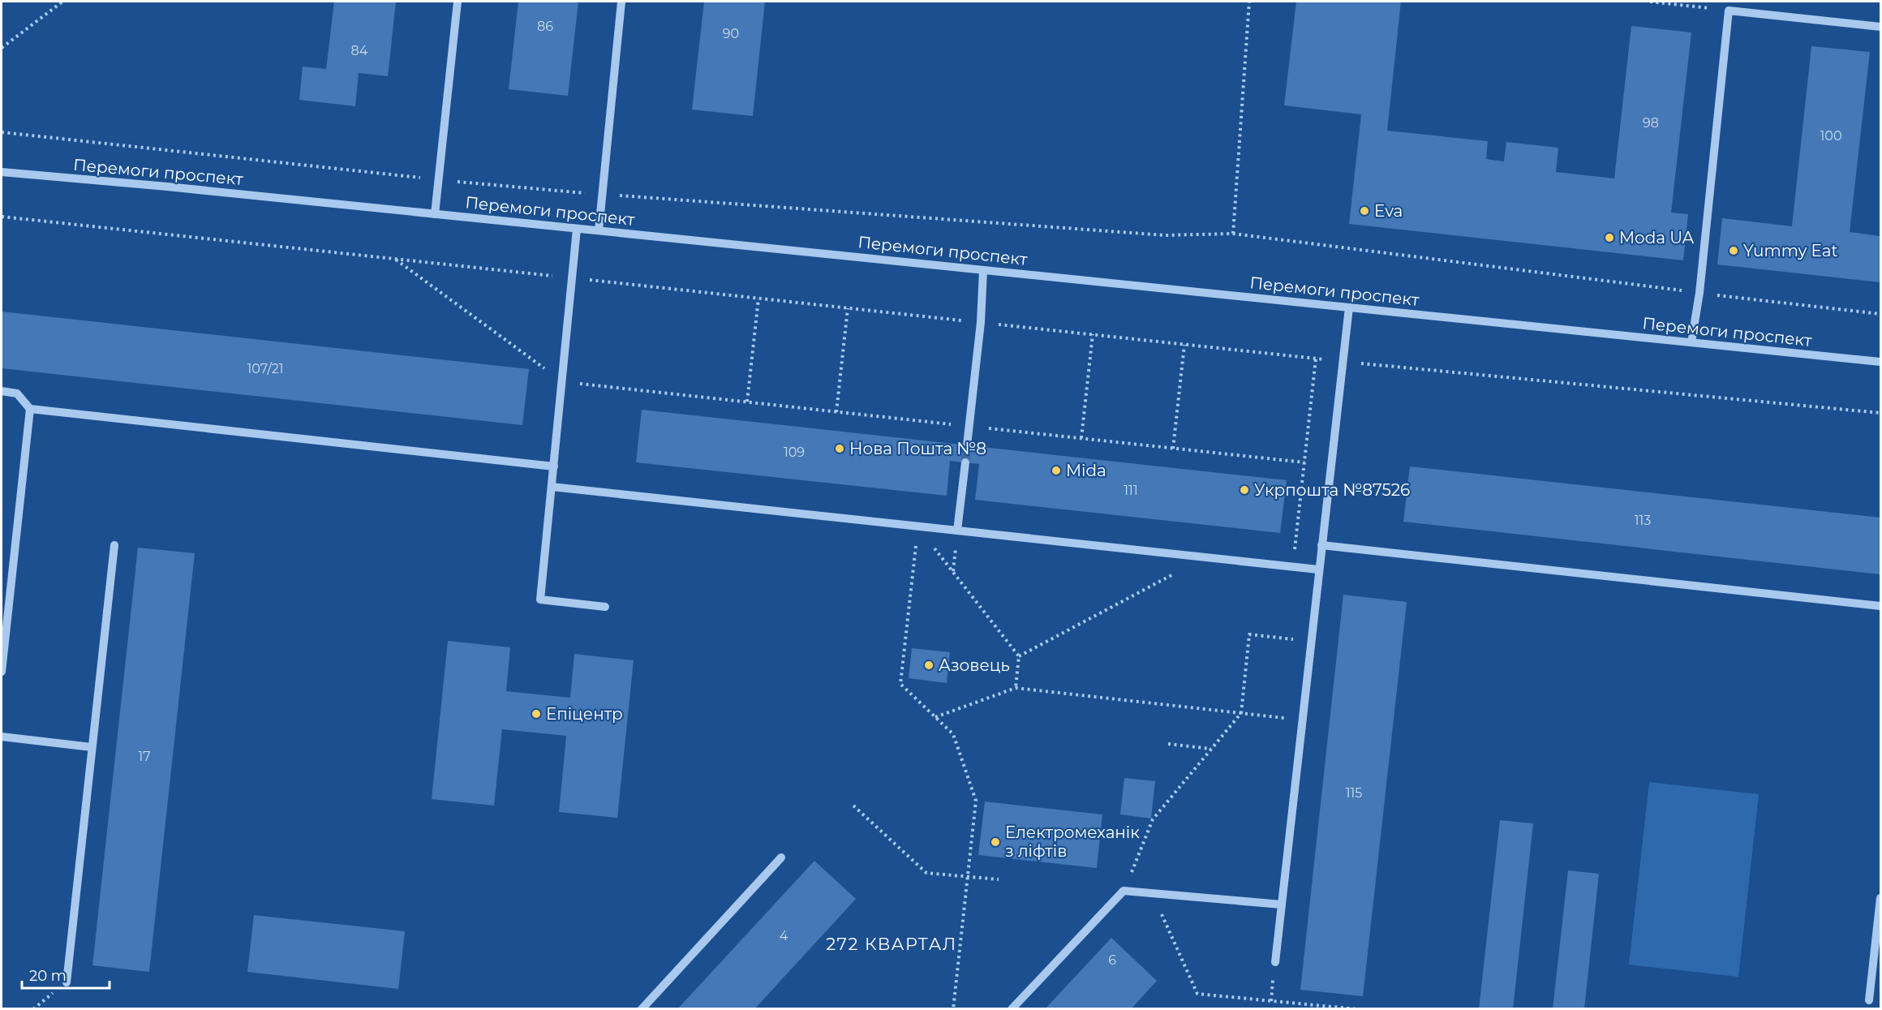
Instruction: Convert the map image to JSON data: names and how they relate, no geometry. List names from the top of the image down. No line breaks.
{"streets":{"street":["Перемоги проспект"]},"districts":["272 КВАРТАЛ"],"places":["Eva","Moda UA","Yummy Eat","Нова Пошта №8","Mida","Укрпошта №87526","Азовець","Епіцентр","Електромеханік з ліфтів"],"house_numbers":["86","90","84","98","100","107/21","109","111","113","17","115","4","6"],"scale_bar":"20 m"}
